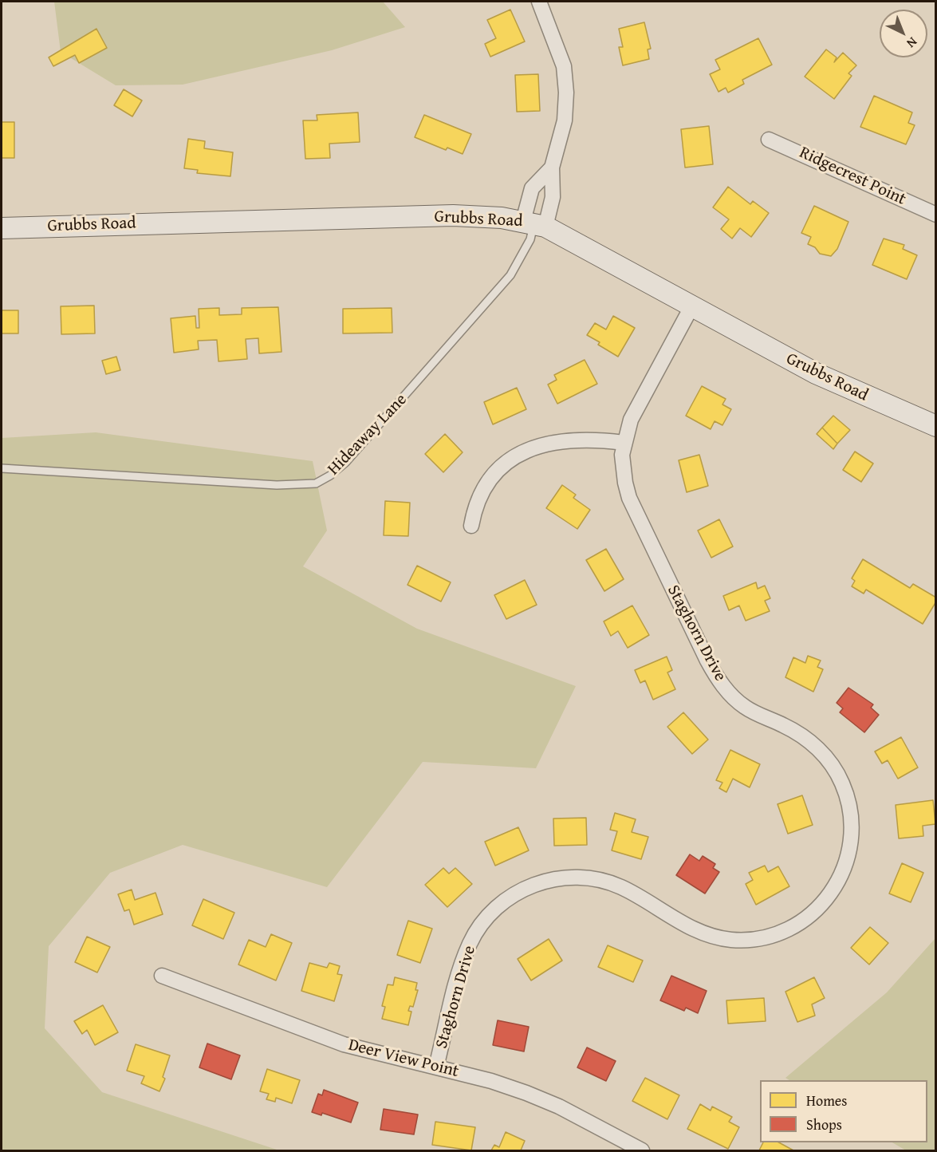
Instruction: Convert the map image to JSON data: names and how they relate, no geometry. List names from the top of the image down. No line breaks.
{"streets":{"street":["Ridgecrest Point","Grubbs Road","Staghorn Drive","Deer View Point"],"lane":["Hideaway Lane"]},"crossings":[["Grubbs Road","Hideaway Lane"],["Grubbs Road","Staghorn Drive"],["Staghorn Drive","Deer View Point"]],"legend":["Homes","Shops"],"north":"bottom right"}
